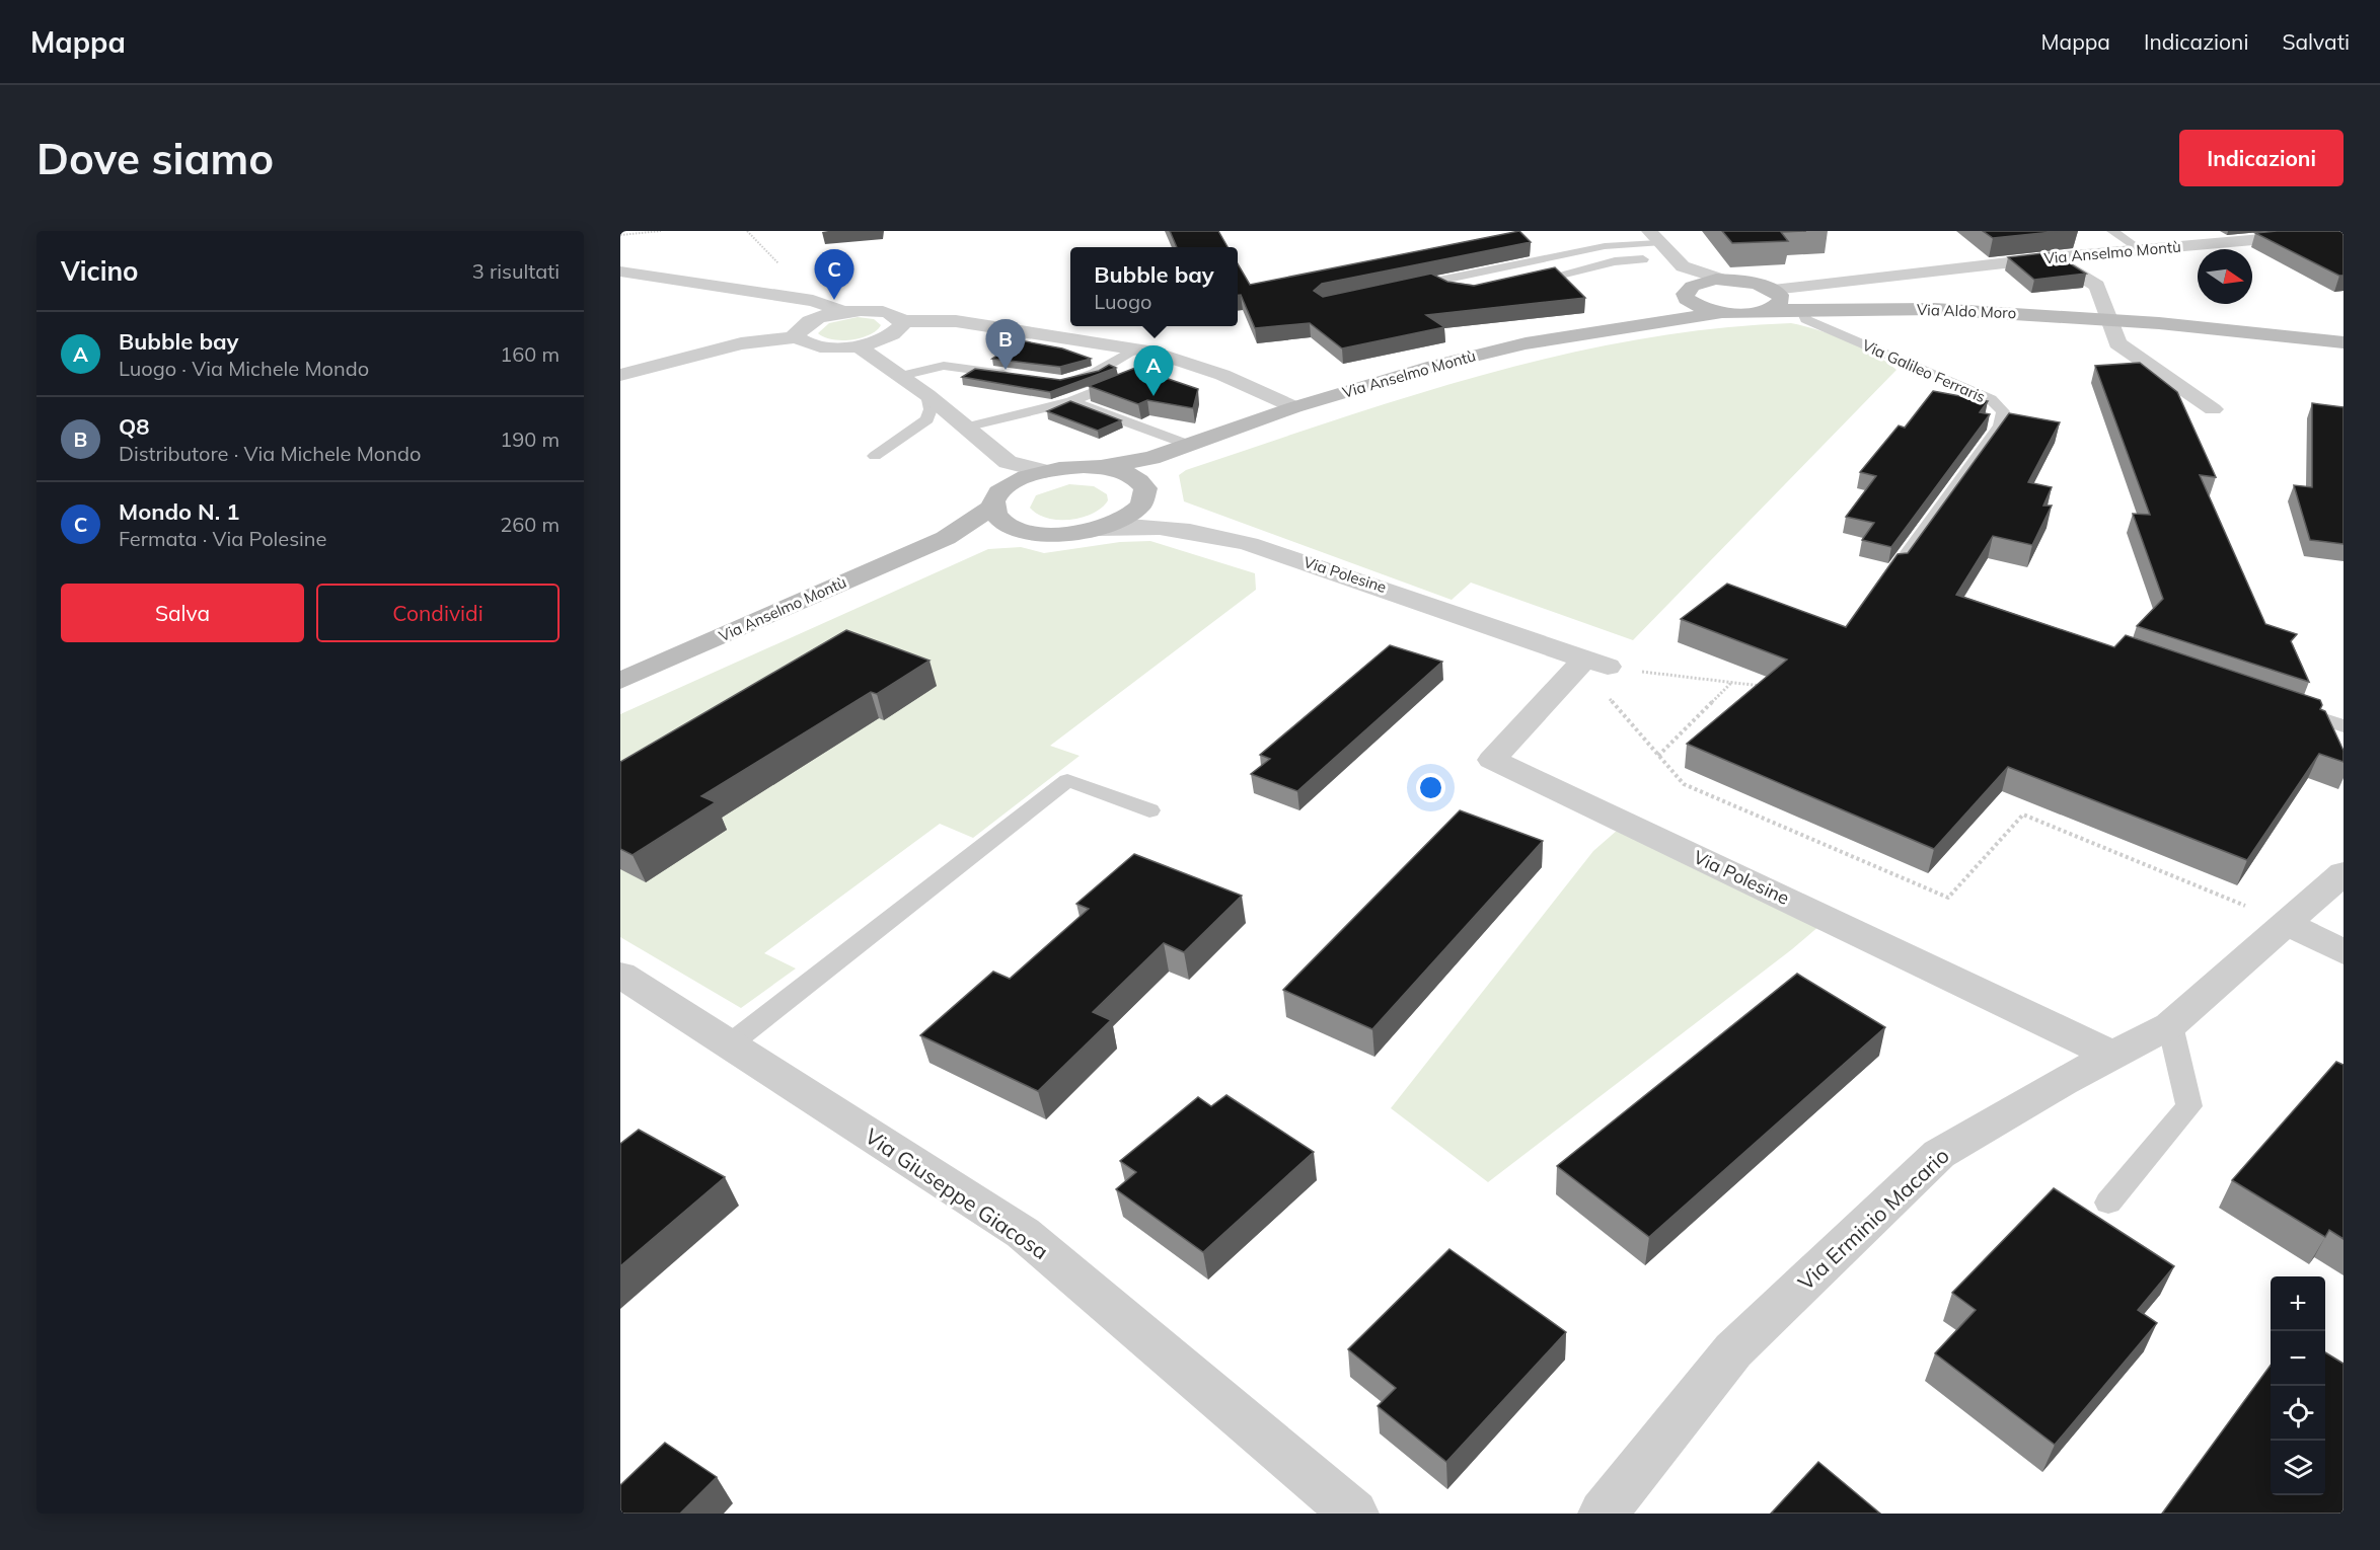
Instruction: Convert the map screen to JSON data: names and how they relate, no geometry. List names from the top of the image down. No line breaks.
{"streets":{"street":["Via Anselmo Montù","Via Aldo Moro","Via Polesine","Via Giuseppe Giacosa","Via Erminio Macario"],"lane":["Via Galileo Ferraris"]},"crossings":[["Via Anselmo Montù","Via Aldo Moro"],["Via Anselmo Montù","Via Polesine"],["Via Aldo Moro","Via Galileo Ferraris"],["Via Polesine","Via Erminio Macario"]],"north":"right","page":{"header":"Mappa","nav":["Mappa","Indicazioni","Salvati"],"buttons":["Indicazioni",["Salva","Condividi"]],"title":"Dove siamo","heading":["Vicino","3 risultati"],"popup":["Bubble bay","Luogo"],"pins":["C","B","A"],"list":[{"mark":"A","name":"Bubble bay","note":"Luogo · Via Michele Mondo","value":"160 m"},{"mark":"B","name":"Q8","note":"Distributore · Via Michele Mondo","value":"190 m"},{"mark":"C","name":"Mondo N. 1","note":"Fermata · Via Polesine","value":"260 m"}],"map_buttons":["+","−"]}}
